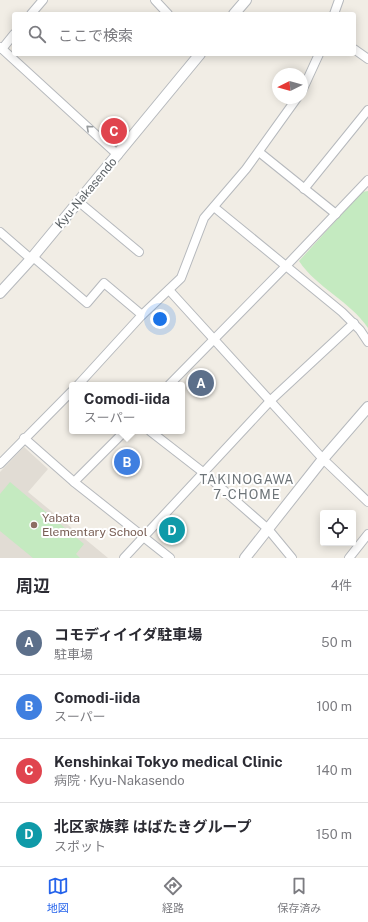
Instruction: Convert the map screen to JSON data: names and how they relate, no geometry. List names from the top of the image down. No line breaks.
{"streets":{"street":["Kyu-Nakasendo"]},"districts":["TAKINOGAWA 7-CHOME"],"places":["Yabata Elementary School"],"north":"left","page":{"search":"ここで検索","pins":["C","A","B","D"],"popup":["Comodi-iida","スーパー"],"heading":["周辺","4件"],"list":[{"mark":"A","name":"コモディイイダ駐車場","note":"駐車場","value":"50 m"},{"mark":"B","name":"Comodi-iida","note":"スーパー","value":"100 m"},{"mark":"C","name":"Kenshinkai Tokyo medical Clinic","note":"病院 · Kyu-Nakasendo","value":"140 m"},{"mark":"D","name":"北区家族葬 はばたきグループ","note":"スポット","value":"150 m"}],"nav":["地図","経路","保存済み"]}}
